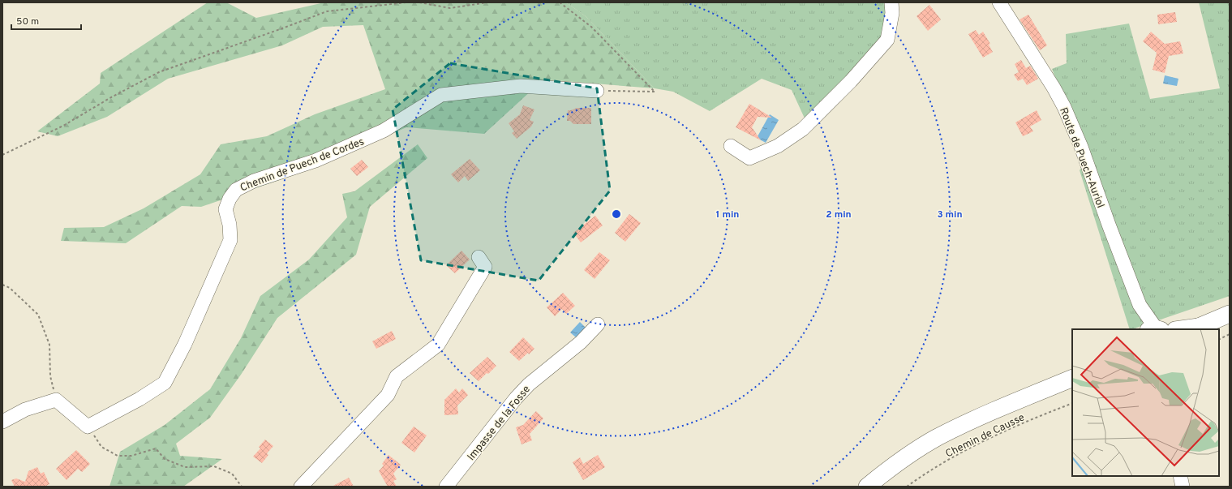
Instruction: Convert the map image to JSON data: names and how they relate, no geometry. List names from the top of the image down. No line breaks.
{"streets":{"street":["Route de Puech-Auriol","Chemin de Puech de Cordes","Impasse de la Fosse"],"path":["Chemin de Causse"]},"scale_bar":"50 m","rings":["1 min","2 min","3 min"]}
